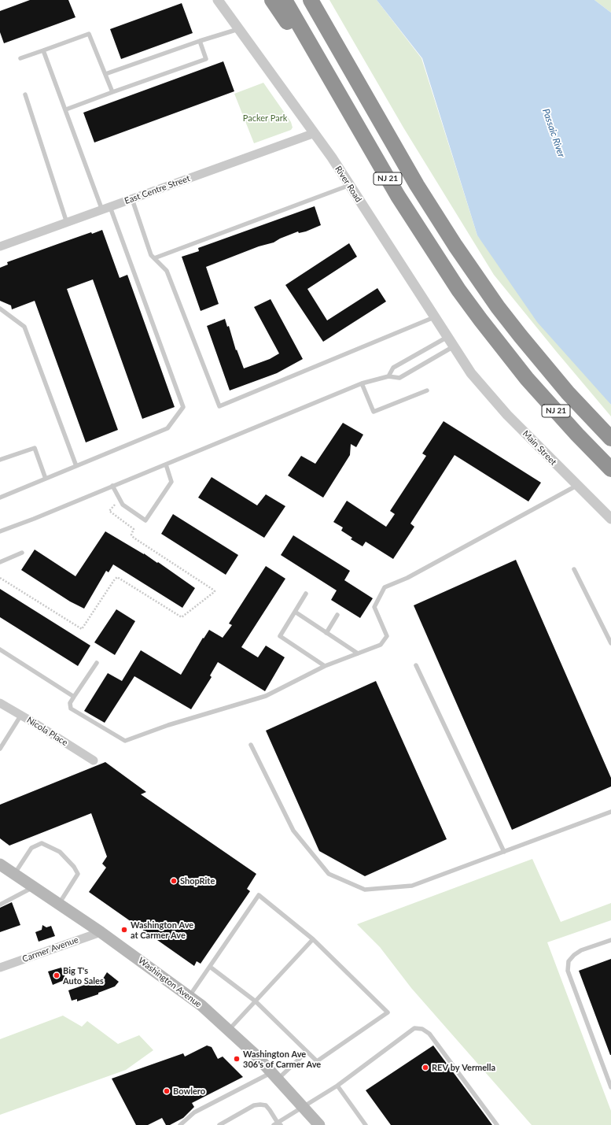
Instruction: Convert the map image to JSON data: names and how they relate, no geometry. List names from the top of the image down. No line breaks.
{"streets":{"highway":["NJ 21"],"main road":["Washington Avenue"],"street":["River Road","East Centre Street","Main Street","Nicola Place","Carmer Avenue"]},"crossings":[["River Road","East Centre Street"],["River Road","Main Street"],["Carmer Avenue","Washington Avenue"]],"water":["Passaic River"],"parks":["Packer Park"],"places":["ShopRite","Washington Ave at Carmer Ave","Big T's Auto Sales","Washington Ave 306's of Carmer Ave","REV by Vermella","Bowlero"]}
